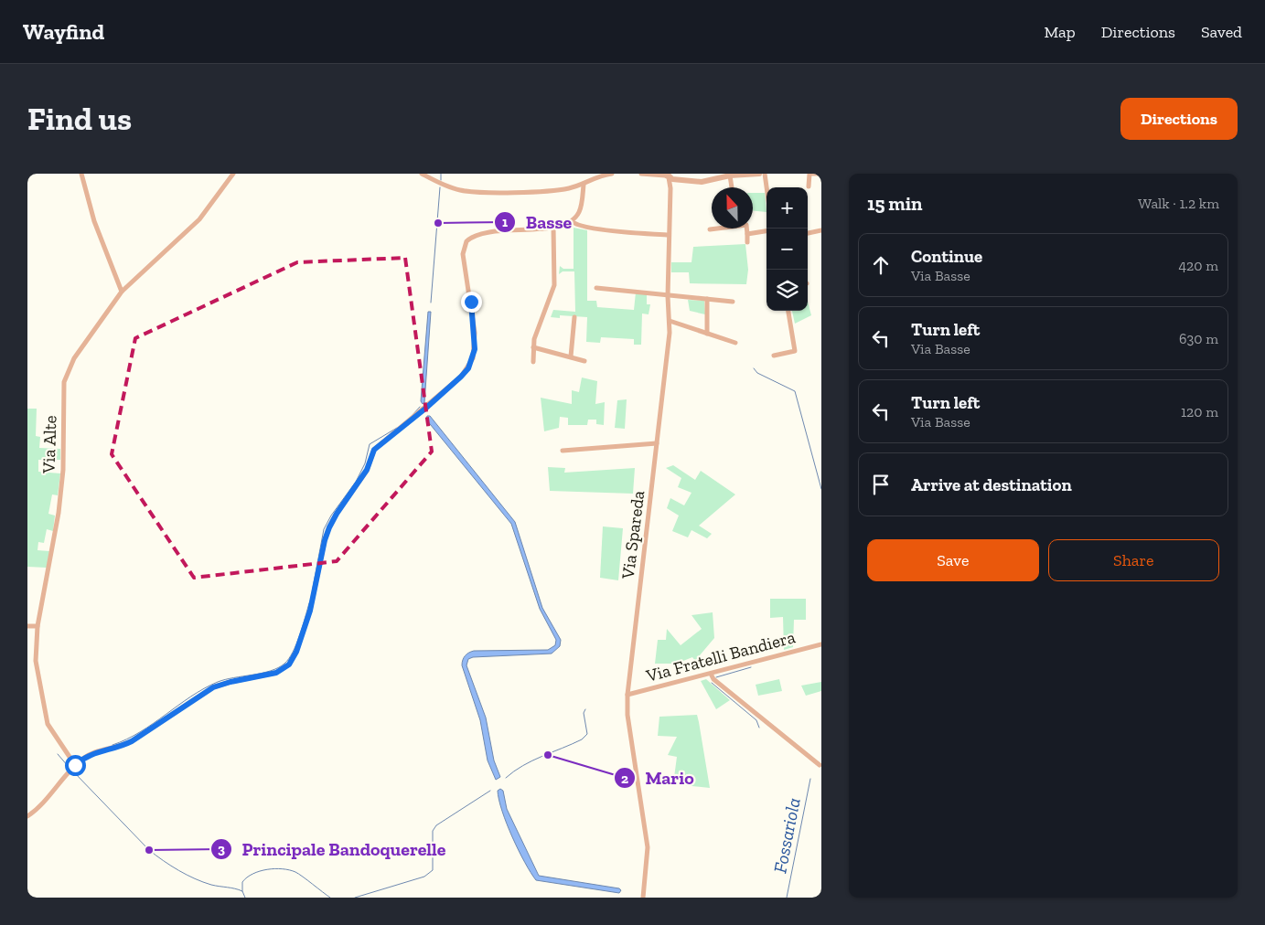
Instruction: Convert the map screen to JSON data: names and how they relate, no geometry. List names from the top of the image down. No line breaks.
{"streets":{"street":["Via Alte","Via Spareda","Via Fratelli Bandiera"]},"crossings":[["Via Spareda","Via Fratelli Bandiera"]],"water":["Fossariola"],"places":["Basse","Mario","Principale Bandoquerelle"],"north":"top","page":{"header":"Wayfind","nav":["Map","Directions","Saved"],"buttons":["Directions",["Save","Share"]],"title":"Find us","heading":["15 min","Walk · 1.2 km"],"map_buttons":["+","−"],"list":[["Continue","Via Basse","420 m"],["Turn left","Via Basse","630 m"],["Turn left","Via Basse","120 m"],"Arrive at destination"]}}
